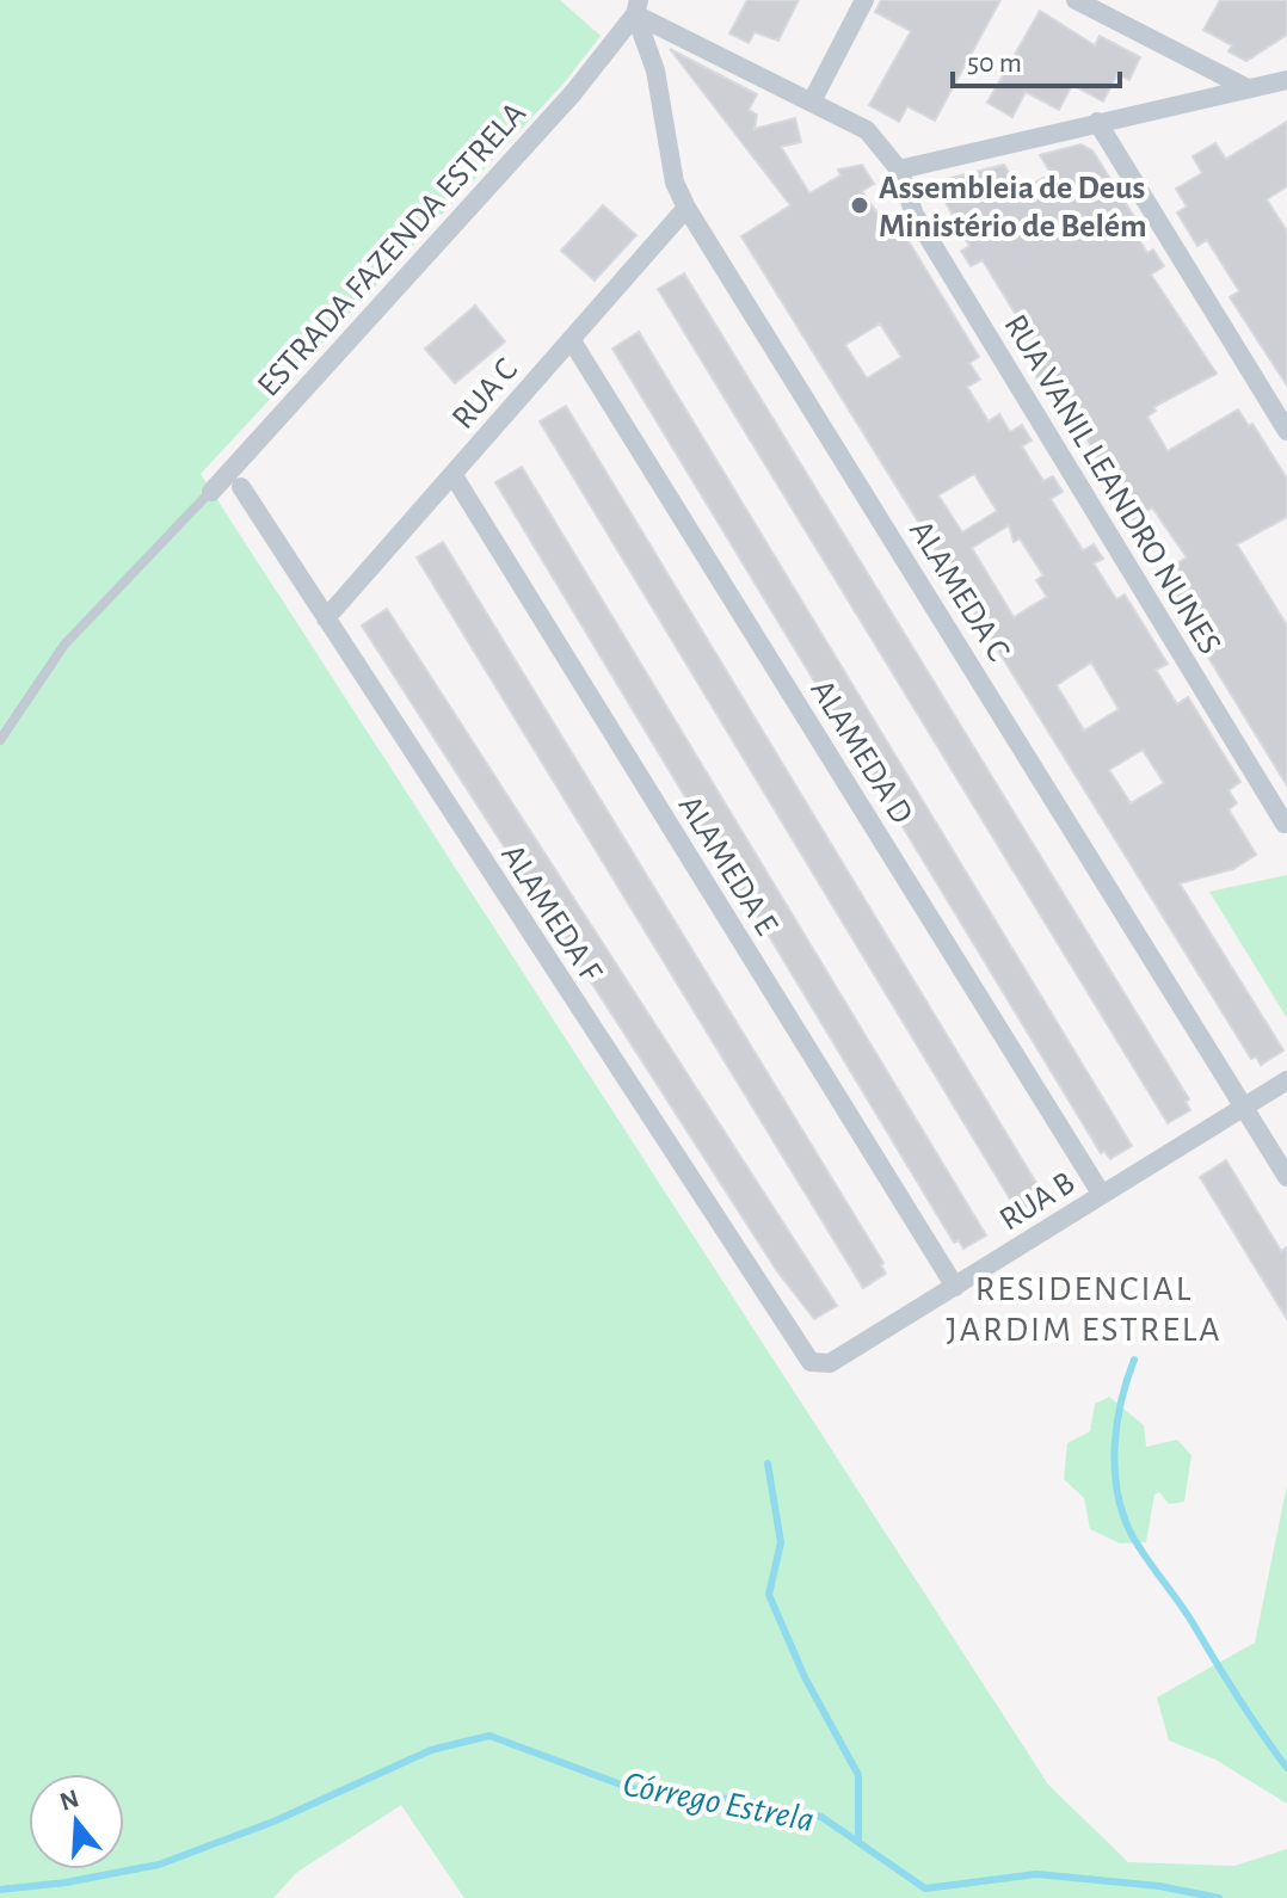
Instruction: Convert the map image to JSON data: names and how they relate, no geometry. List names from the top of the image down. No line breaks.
{"streets":{"street":["ESTRADA FAZENDA ESTRELA","RUA C","RUA VANIL LEANDRO NUNES","ALAMEDA C","ALAMEDA D","ALAMEDA E","ALAMEDA F","RUA B"]},"crossings":[["ESTRADA FAZENDA ESTRELA","ALAMEDA C"],["RUA C","ALAMEDA C"],["RUA C","ALAMEDA D"],["RUA C","ALAMEDA E"],["RUA C","ALAMEDA F"],["ALAMEDA C","RUA B"],["ALAMEDA D","RUA B"],["ALAMEDA E","RUA B"],["ALAMEDA F","RUA B"]],"districts":["RESIDENCIAL JARDIM ESTRELA"],"water":["Córrego Estrela"],"places":["Assembleia de Deus Ministério de Belém"],"scale_bar":"50 m","north":"top"}
